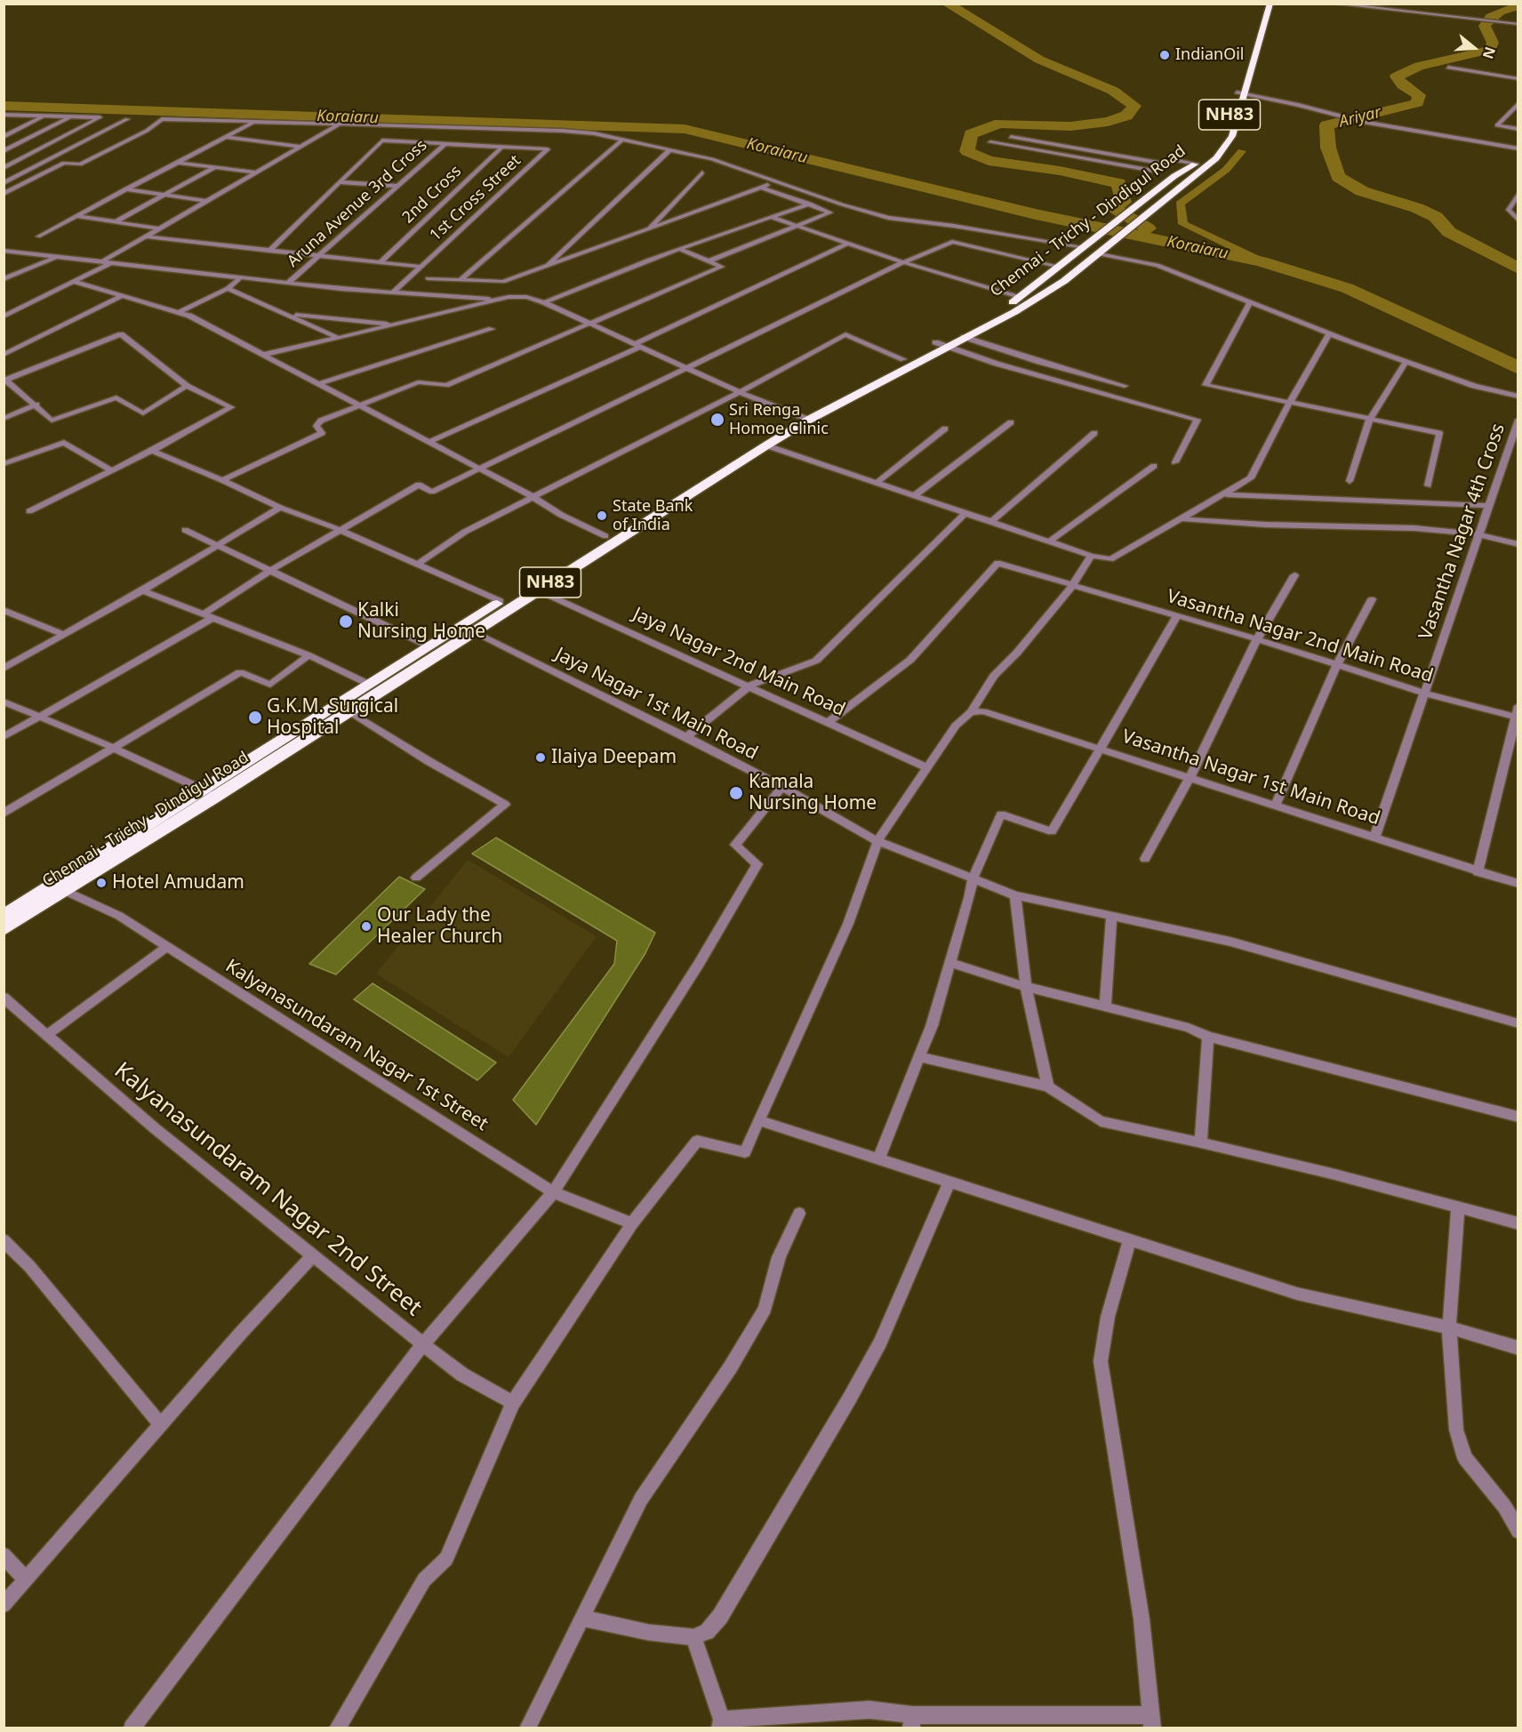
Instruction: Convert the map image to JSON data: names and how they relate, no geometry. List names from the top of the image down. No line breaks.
{"streets":{"highway":["NH83","Chennai - Trichy - Dindigul Road"],"street":["2nd Cross","1st Cross Street","Aruna Avenue 3rd Cross","Vasantha Nagar 4th Cross","Vasantha Nagar 2nd Main Road","Jaya Nagar 2nd Main Road","Jaya Nagar 1st Main Road","Vasantha Nagar 1st Main Road","Kalyanasundaram Nagar 1st Street","Kalyanasundaram Nagar 2nd Street"]},"crossings":[["2nd Cross","1st Cross Street"],["Chennai - Trichy - Dindigul Road","Jaya Nagar 2nd Main Road"],["Chennai - Trichy - Dindigul Road","Jaya Nagar 1st Main Road"],["Chennai - Trichy - Dindigul Road","Kalyanasundaram Nagar 1st Street"],["Vasantha Nagar 4th Cross","Vasantha Nagar 2nd Main Road"],["Vasantha Nagar 4th Cross","Vasantha Nagar 1st Main Road"],["Vasantha Nagar 2nd Main Road","Jaya Nagar 2nd Main Road"]],"water":["Koraiaru","Ariyar"],"places":["IndianOil","Sri Renga Homoe Clinic","State Bank of India","Kalki Nursing Home","G.K.M. Surgical Hospital","Ilaiya Deepam","Kamala Nursing Home","Hotel Amudam","Our Lady the Healer Church"],"north":"right"}
